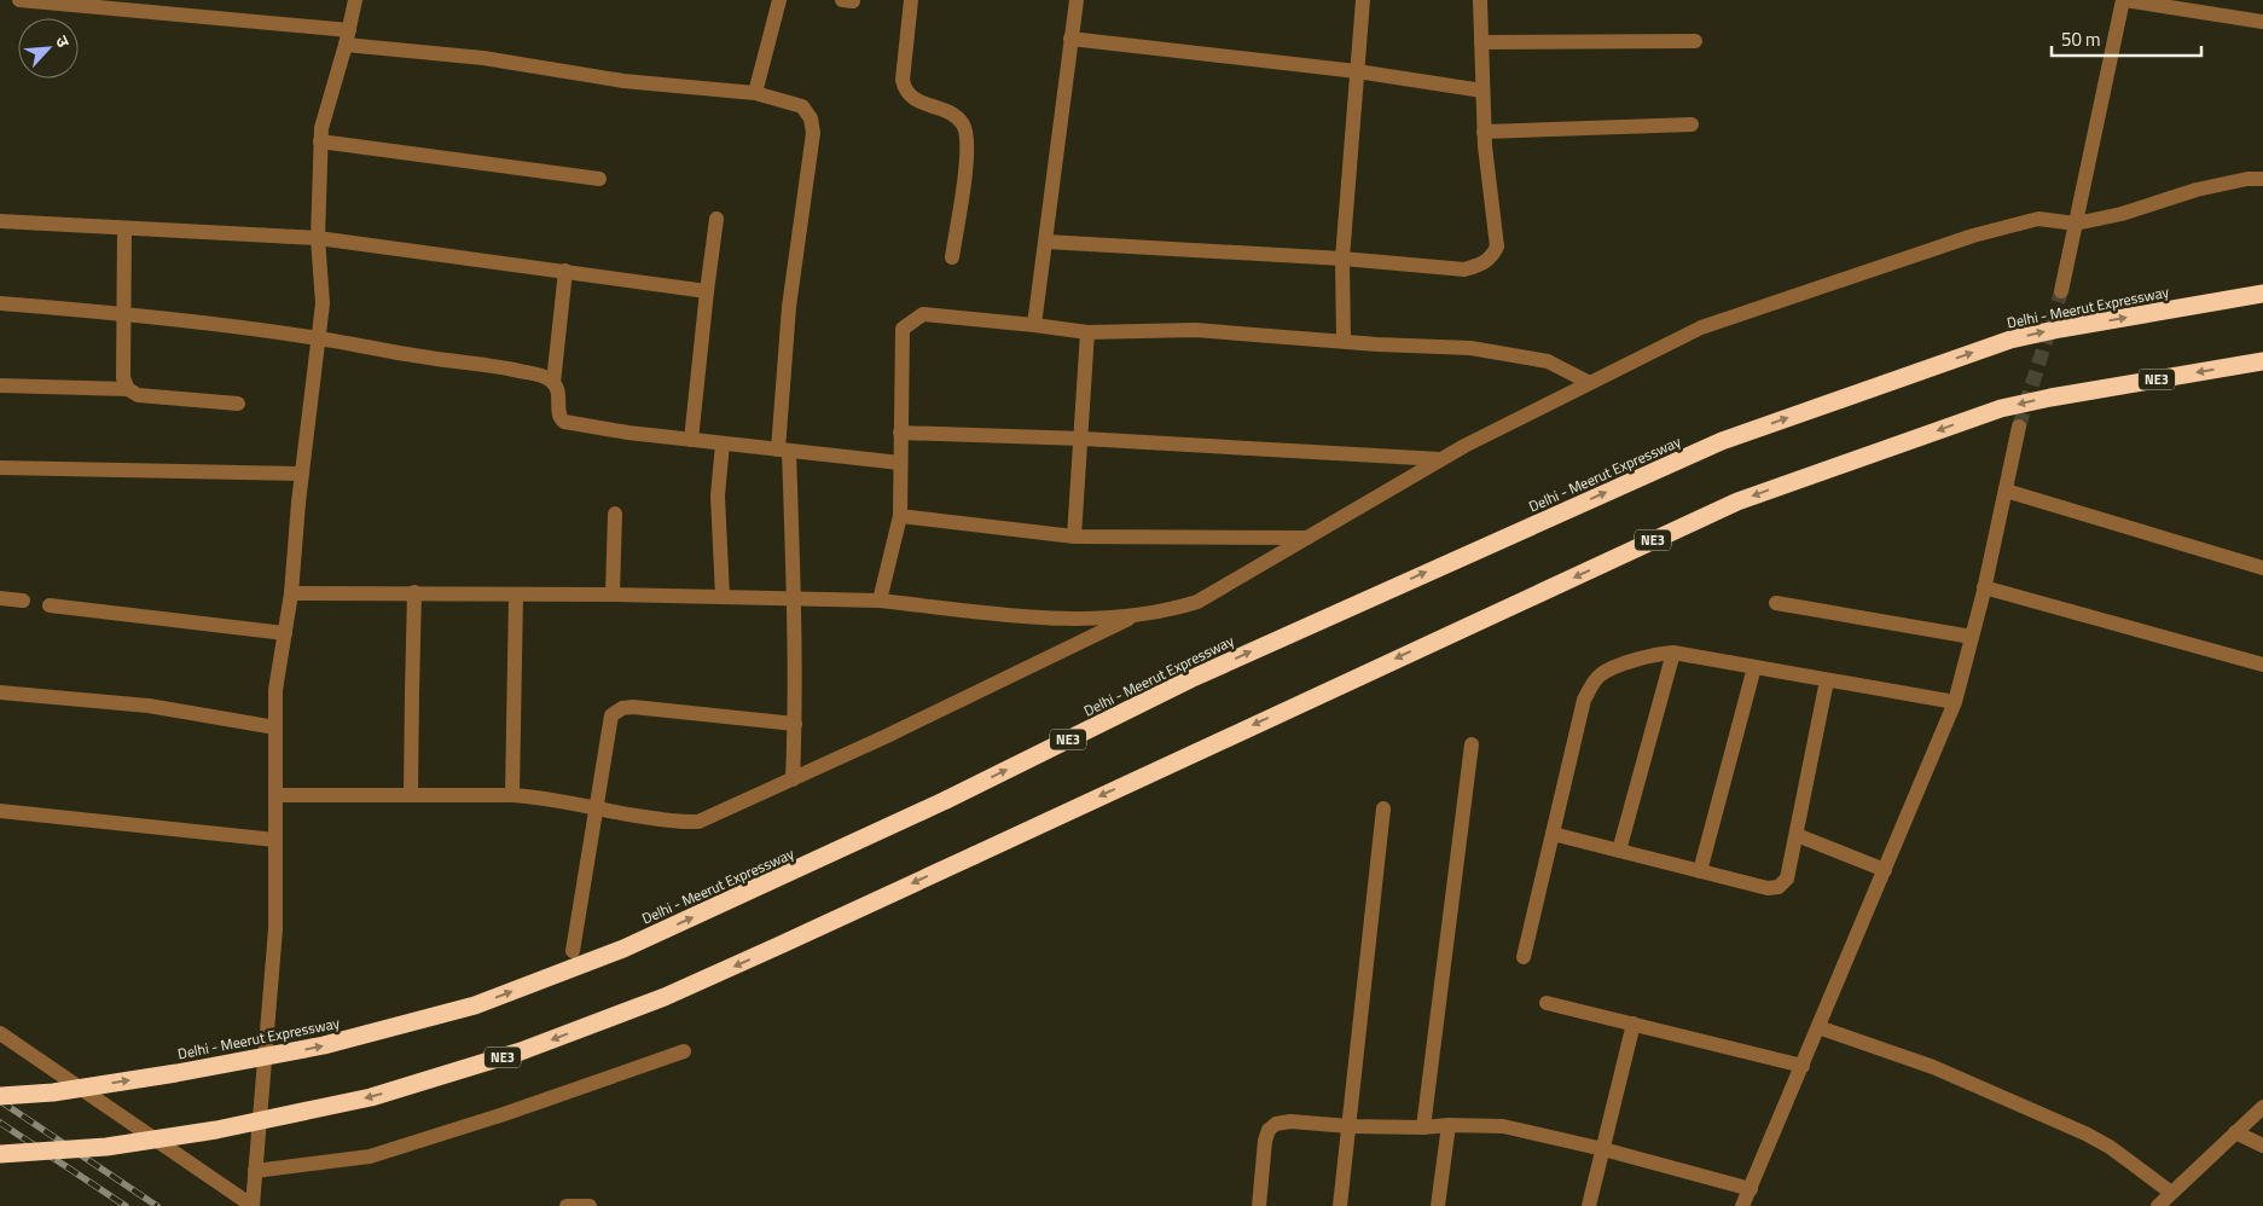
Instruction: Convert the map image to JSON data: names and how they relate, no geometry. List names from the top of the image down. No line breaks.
{"streets":{"highway":["Delhi - Meerut Expressway","NE3"]},"scale_bar":"50 m","north":"top right"}
